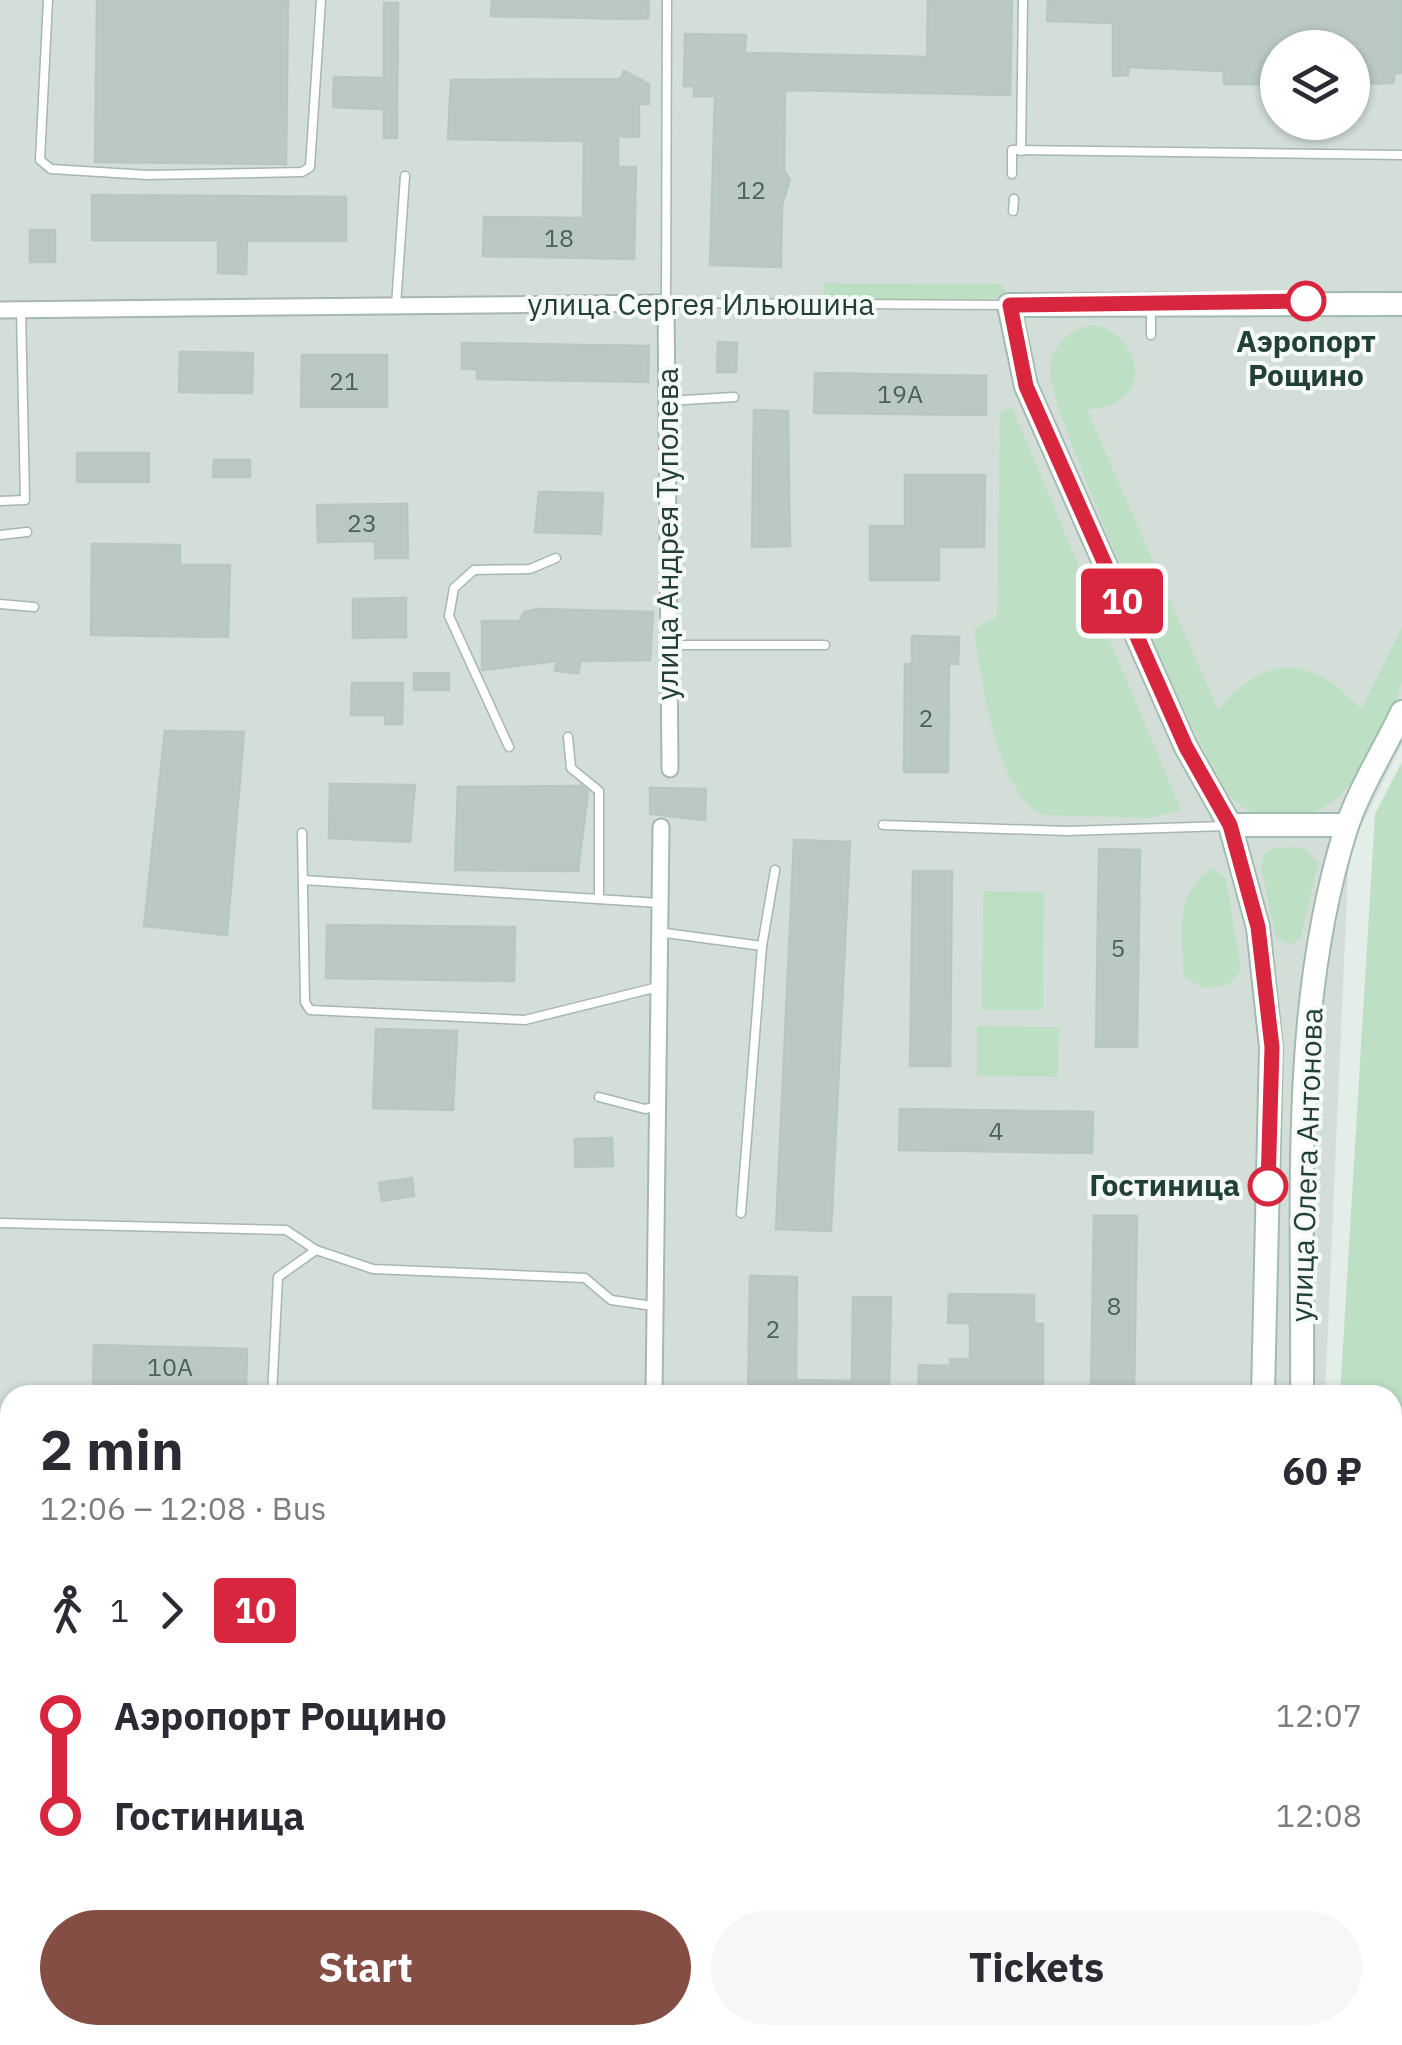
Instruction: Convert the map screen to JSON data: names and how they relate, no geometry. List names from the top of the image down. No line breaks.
{"streets":{"street":["улица Сергея Ильюшина","улица Андрея Туполева","улица Олега Антонова"]},"crossings":[["улица Сергея Ильюшина","улица Андрея Туполева"],["улица Сергея Ильюшина","улица Олега Антонова"]],"places":["Аэропорт Рощино","Гостиница"],"lines":["bus line 10"],"house_numbers":["12","18","21","19А","23","2","5","4","8","2","10А"],"page":{"on_map":"10","heading":["2 min","12:06 – 12:08 · Bus","60 ₽"],"legs":["1","10"],"list":[{"name":"Аэропорт Рощино","value":"12:07"},{"name":"Гостиница","value":"12:08"}],"buttons":["Start","Tickets"]}}
